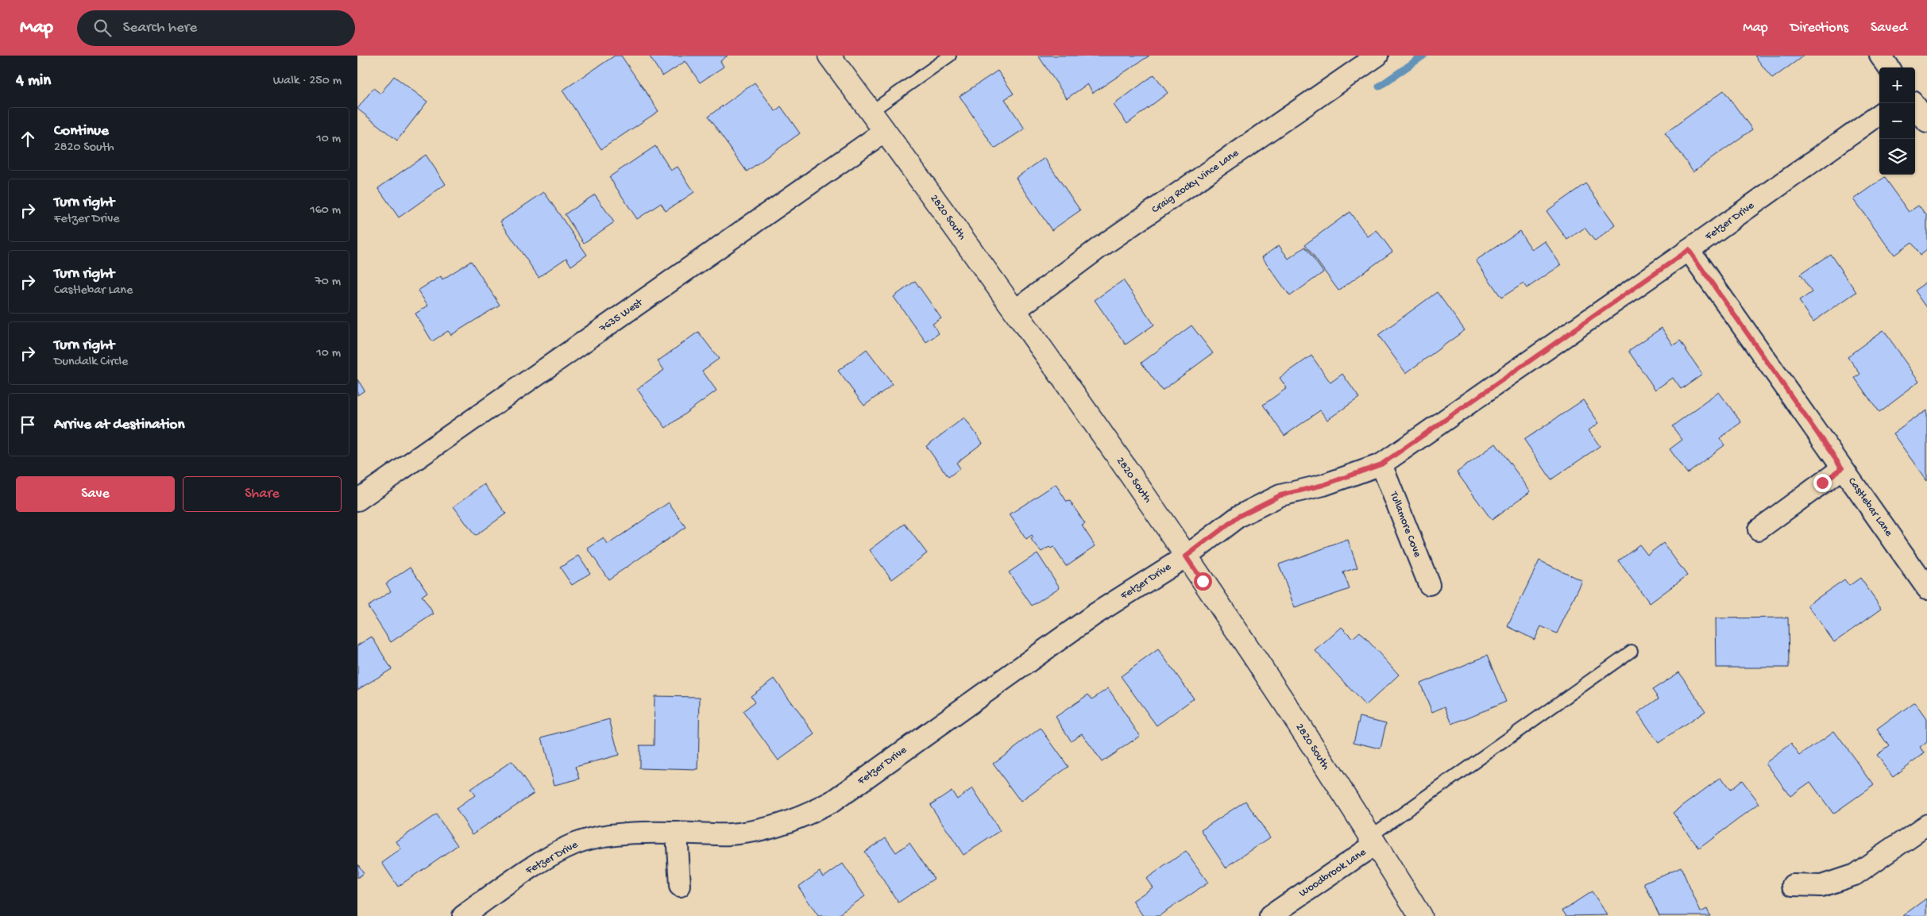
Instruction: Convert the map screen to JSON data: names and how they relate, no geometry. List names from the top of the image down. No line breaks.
{"streets":{"street":["Craig Rocky Vince Lane","2820 South","Fetzer Drive","7635 West","Castlebar Lane","Tullamore Cove","Woodbrook Lane"]},"crossings":[["Craig Rocky Vince Lane","2820 South"],["2820 South","Fetzer Drive"],["2820 South","7635 West"],["2820 South","Woodbrook Lane"],["Fetzer Drive","Castlebar Lane"],["Fetzer Drive","Tullamore Cove"]],"page":{"header":"Map","search":"Search here","nav":["Map","Directions","Saved"],"heading":["4 min","Walk · 250 m"],"map_buttons":["+","−"],"list":[["Continue","2820 South","10 m"],["Turn right","Fetzer Drive","160 m"],["Turn right","Castlebar Lane","70 m"],["Turn right","Dundalk Circle","10 m"],"Arrive at destination"],"buttons":["Save","Share"]}}
